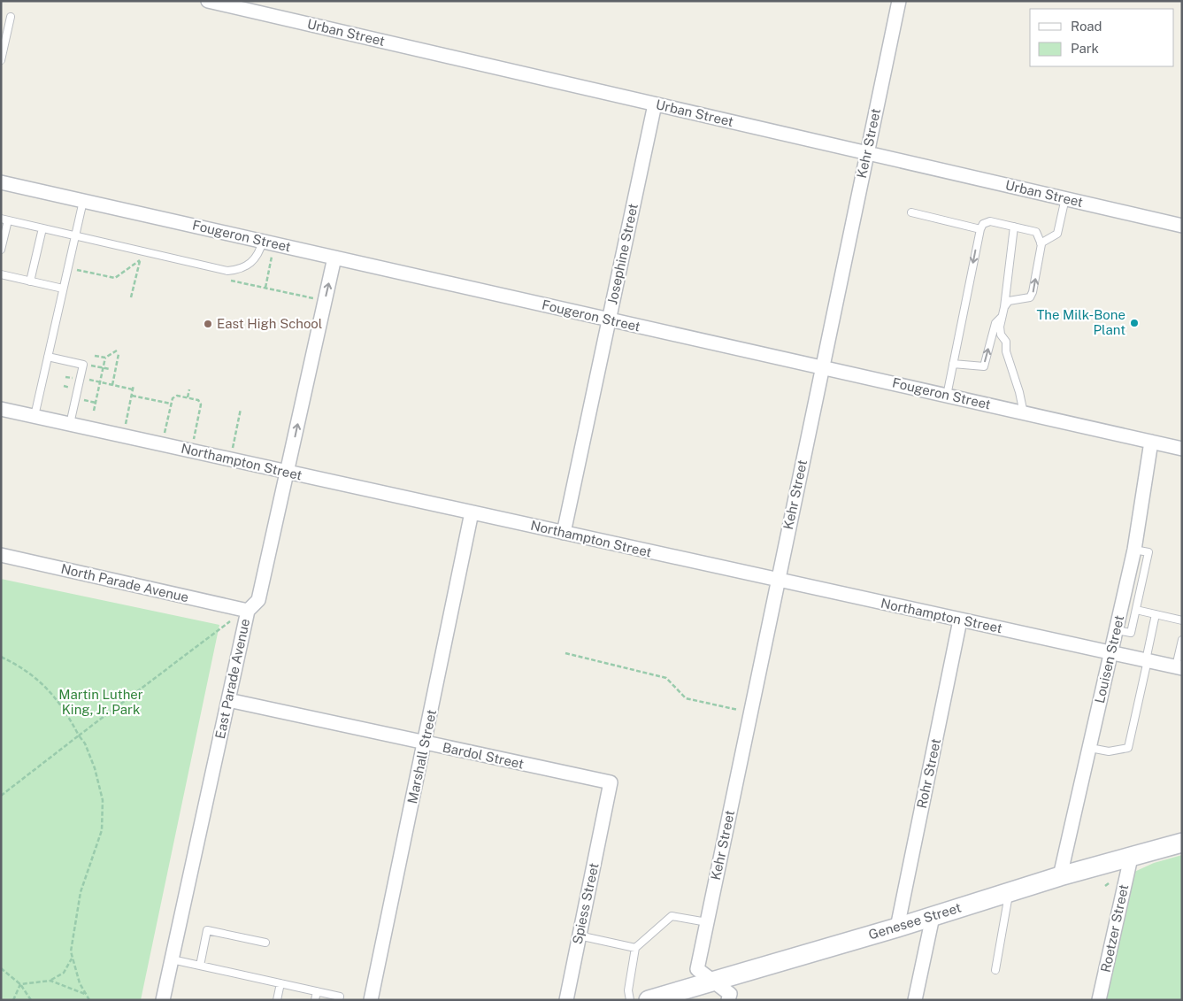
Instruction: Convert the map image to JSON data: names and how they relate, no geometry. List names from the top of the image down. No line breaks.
{"streets":{"main road":["Genesee Street"],"street":["Urban Street","Kehr Street","Fougeron Street","Josephine Street","Northampton Street","North Parade Avenue","Louisen Street","East Parade Avenue","Bardol Street","Marshall Street","Rohr Street","Spiess Street","Roetzer Street"]},"crossings":[["Urban Street","Kehr Street"],["Urban Street","Josephine Street"],["Kehr Street","Fougeron Street"],["Kehr Street","Northampton Street"],["Kehr Street","Genesee Street"],["Fougeron Street","Josephine Street"],["Fougeron Street","Louisen Street"],["Fougeron Street","East Parade Avenue"],["Josephine Street","Northampton Street"],["Northampton Street","Louisen Street"],["Northampton Street","East Parade Avenue"],["Northampton Street","Marshall Street"],["Northampton Street","Rohr Street"],["North Parade Avenue","East Parade Avenue"],["Louisen Street","Genesee Street"],["East Parade Avenue","Bardol Street"],["Bardol Street","Marshall Street"],["Bardol Street","Spiess Street"],["Rohr Street","Genesee Street"],["Genesee Street","Roetzer Street"]],"parks":["Martin Luther King, Jr. Park"],"places":["The Milk-Bone Plant","East High School"],"legend":["Road","Park"]}
